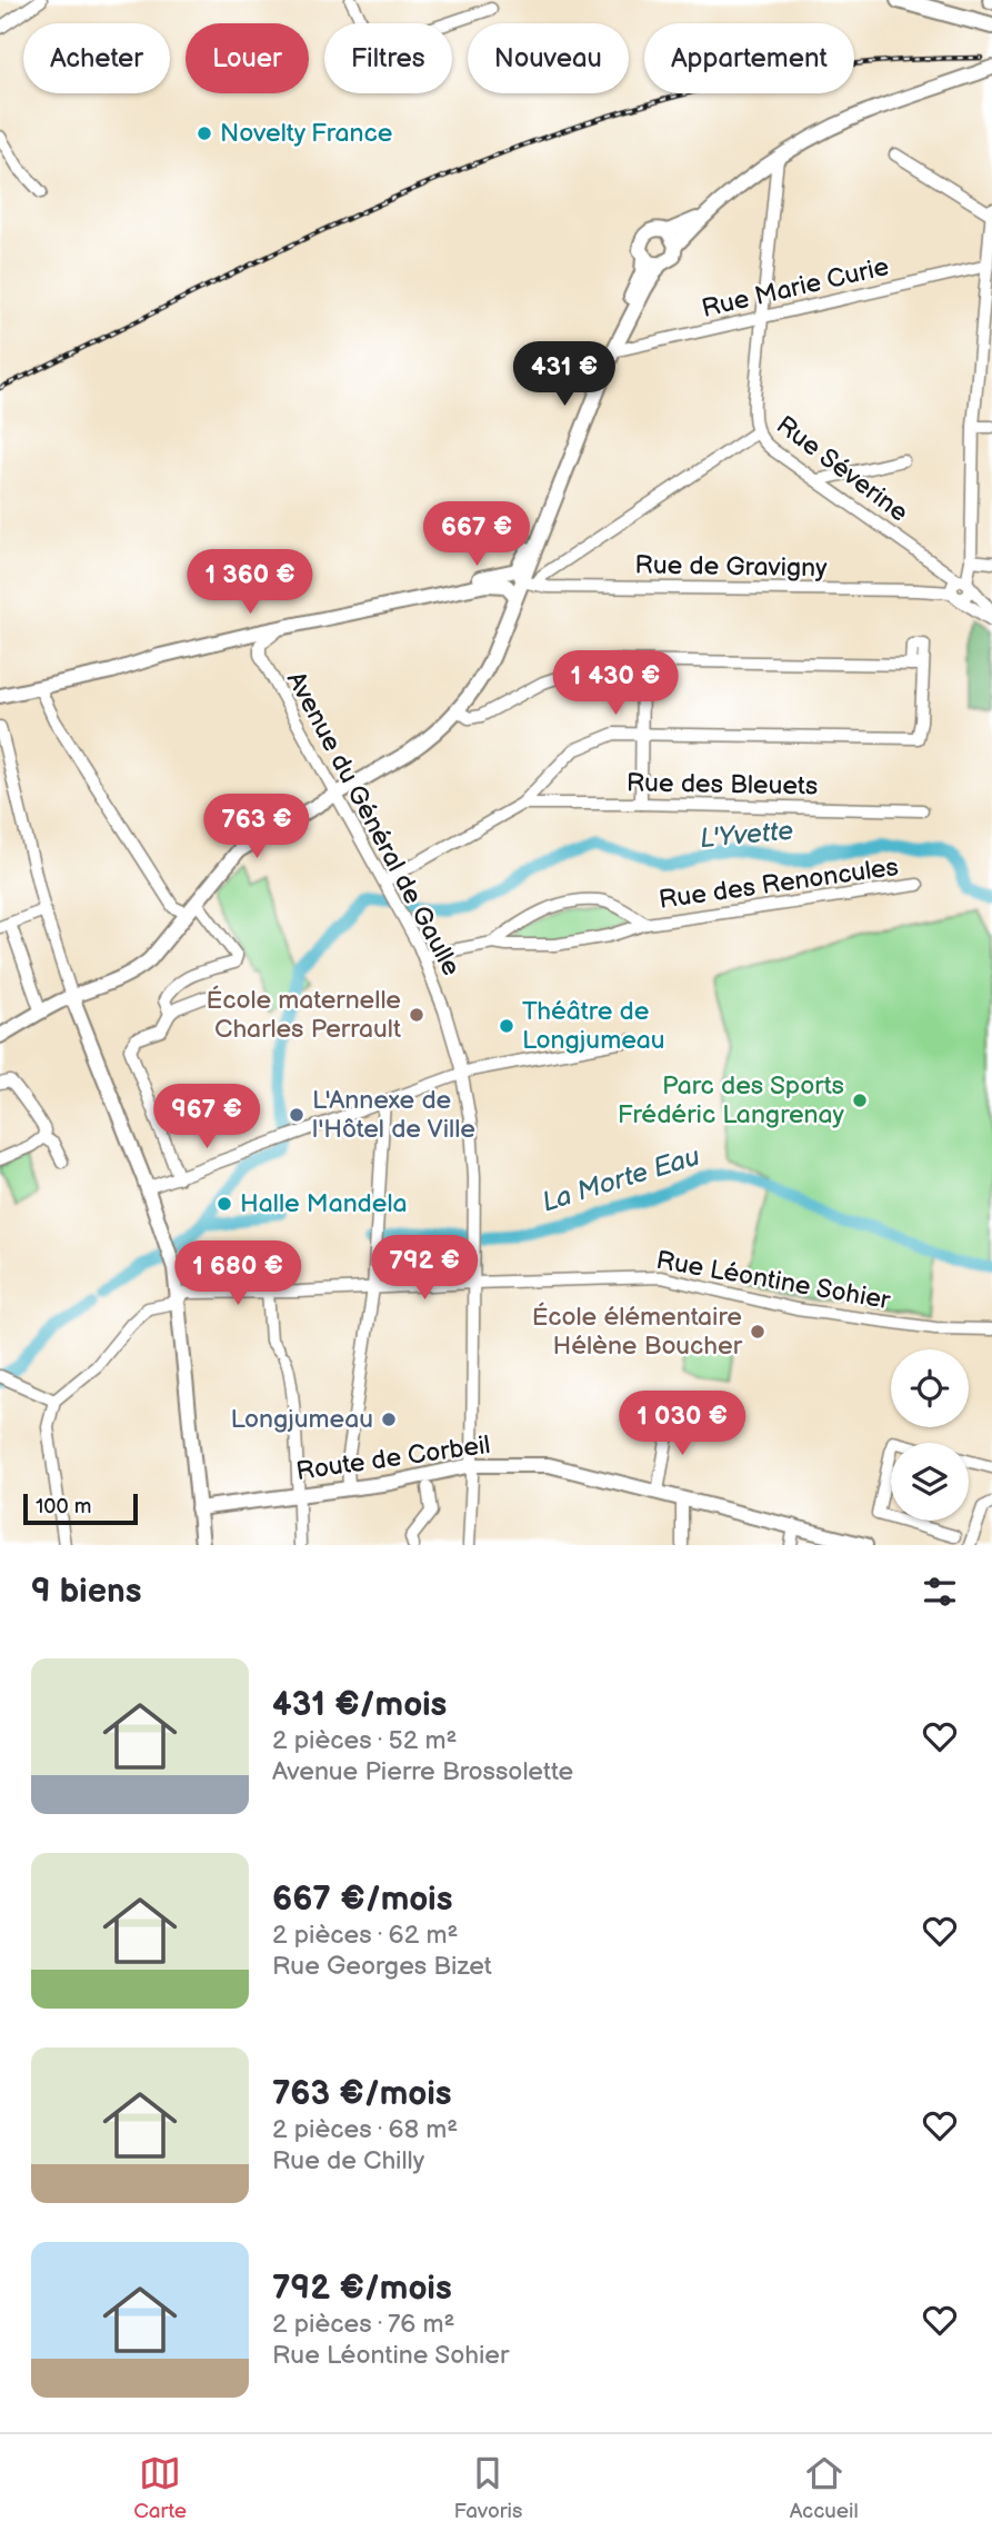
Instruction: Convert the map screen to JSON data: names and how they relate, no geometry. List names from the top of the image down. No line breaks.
{"streets":{"main road":["Route de Corbeil"],"street":["Rue Marie Curie","Rue Séverine","Rue de Gravigny","Rue des Bleuets","Avenue du Général de Gaulle","Rue des Renoncules","Rue Léontine Sohier"]},"crossings":[["Rue Marie Curie","Rue Séverine"],["Avenue du Général de Gaulle","Rue des Renoncules"],["Avenue du Général de Gaulle","Rue Léontine Sohier"],["Avenue du Général de Gaulle","Route de Corbeil"]],"water":["L'Yvette","La Morte Eau"],"places":["Novelty France","École maternelle Charles Perrault","Théâtre de Longjumeau","Parc des Sports Frédéric Langrenay","L'Annexe de l'Hôtel de Ville","Halle Mandela","École élémentaire Hélène Boucher","Longjumeau"],"scale_bar":"100 m","page":{"chip":["Acheter","Louer","Filtres","Nouveau","Appartement"],"price":["431 €","667 €","1 360 €","1 430 €","763 €","967 €","792 €","1 680 €","1 030 €"],"scale":"100 m","heading":"9 biens","list":[{"name":"431 €/mois","note":"2 pièces · 52 m² · Avenue Pierre Brossolette"},{"name":"667 €/mois","note":"2 pièces · 62 m² · Rue Georges Bizet"},{"name":"763 €/mois","note":"2 pièces · 68 m² · Rue de Chilly"},{"name":"792 €/mois","note":"2 pièces · 76 m² · Rue Léontine Sohier"}],"tabs":["Carte","Favoris","Accueil"]}}
